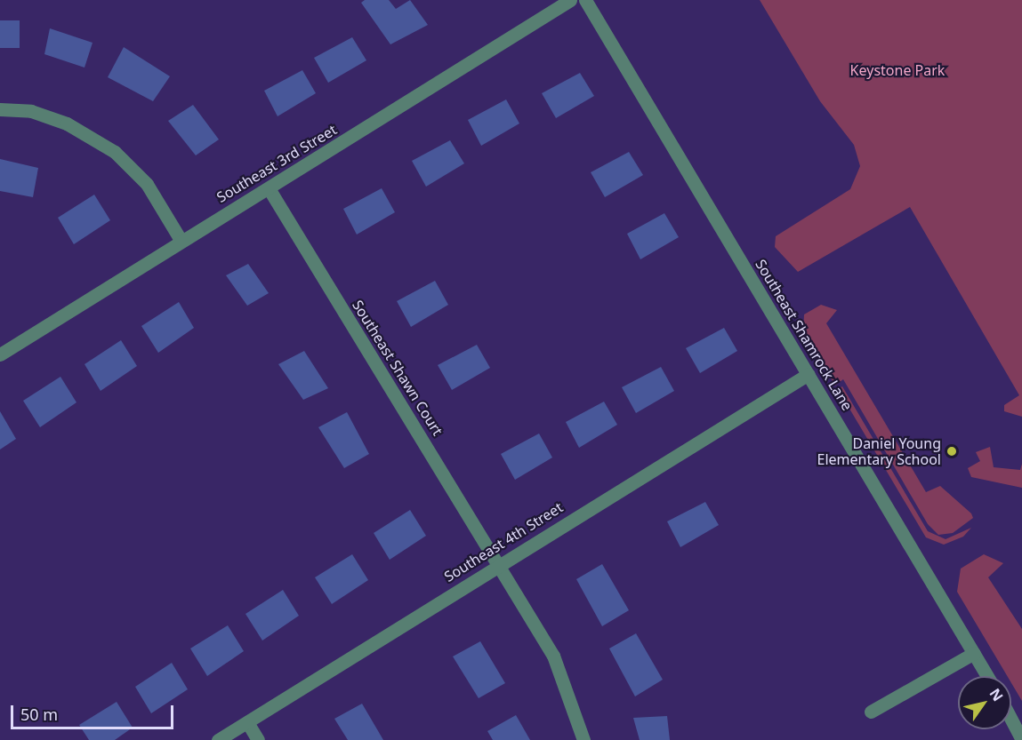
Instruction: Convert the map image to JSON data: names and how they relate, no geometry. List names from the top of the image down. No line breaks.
{"streets":{"street":["Southeast 3rd Street","Southeast Shamrock Lane","Southeast Shawn Court","Southeast 4th Street"]},"crossings":[["Southeast 3rd Street","Southeast Shawn Court"],["Southeast Shamrock Lane","Southeast 4th Street"],["Southeast Shawn Court","Southeast 4th Street"]],"parks":["Keystone Park"],"places":["Daniel Young Elementary School"],"scale_bar":"50 m","north":"top right"}
